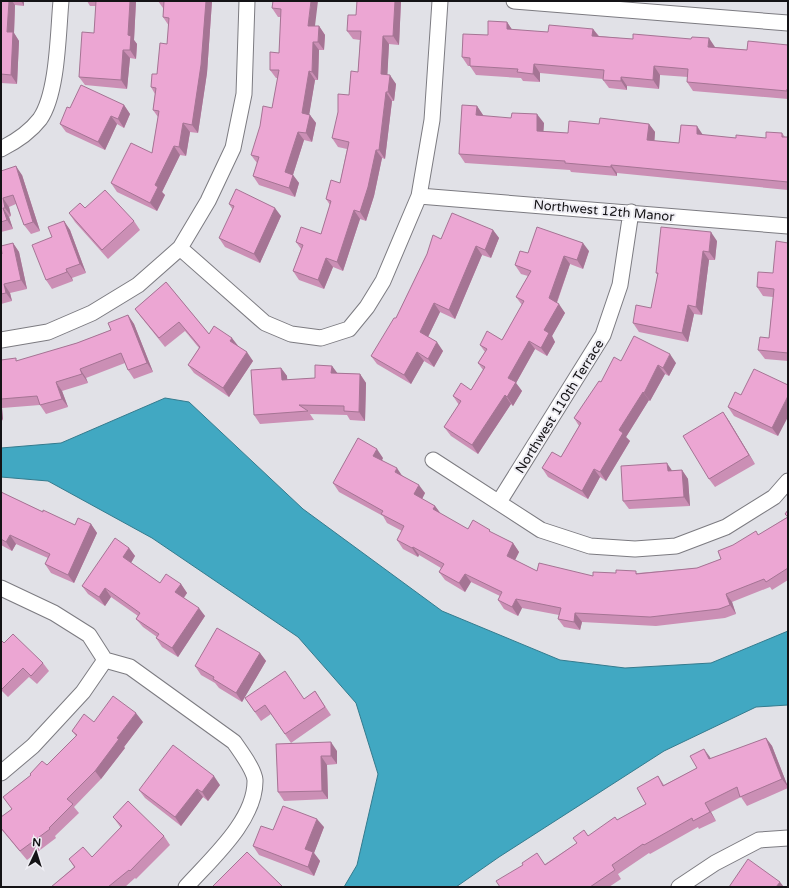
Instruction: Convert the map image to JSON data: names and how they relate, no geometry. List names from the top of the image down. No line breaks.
{"streets":{"street":["Northwest 12th Manor","Northwest 110th Terrace"]},"crossings":[["Northwest 12th Manor","Northwest 110th Terrace"]],"north":"top"}
